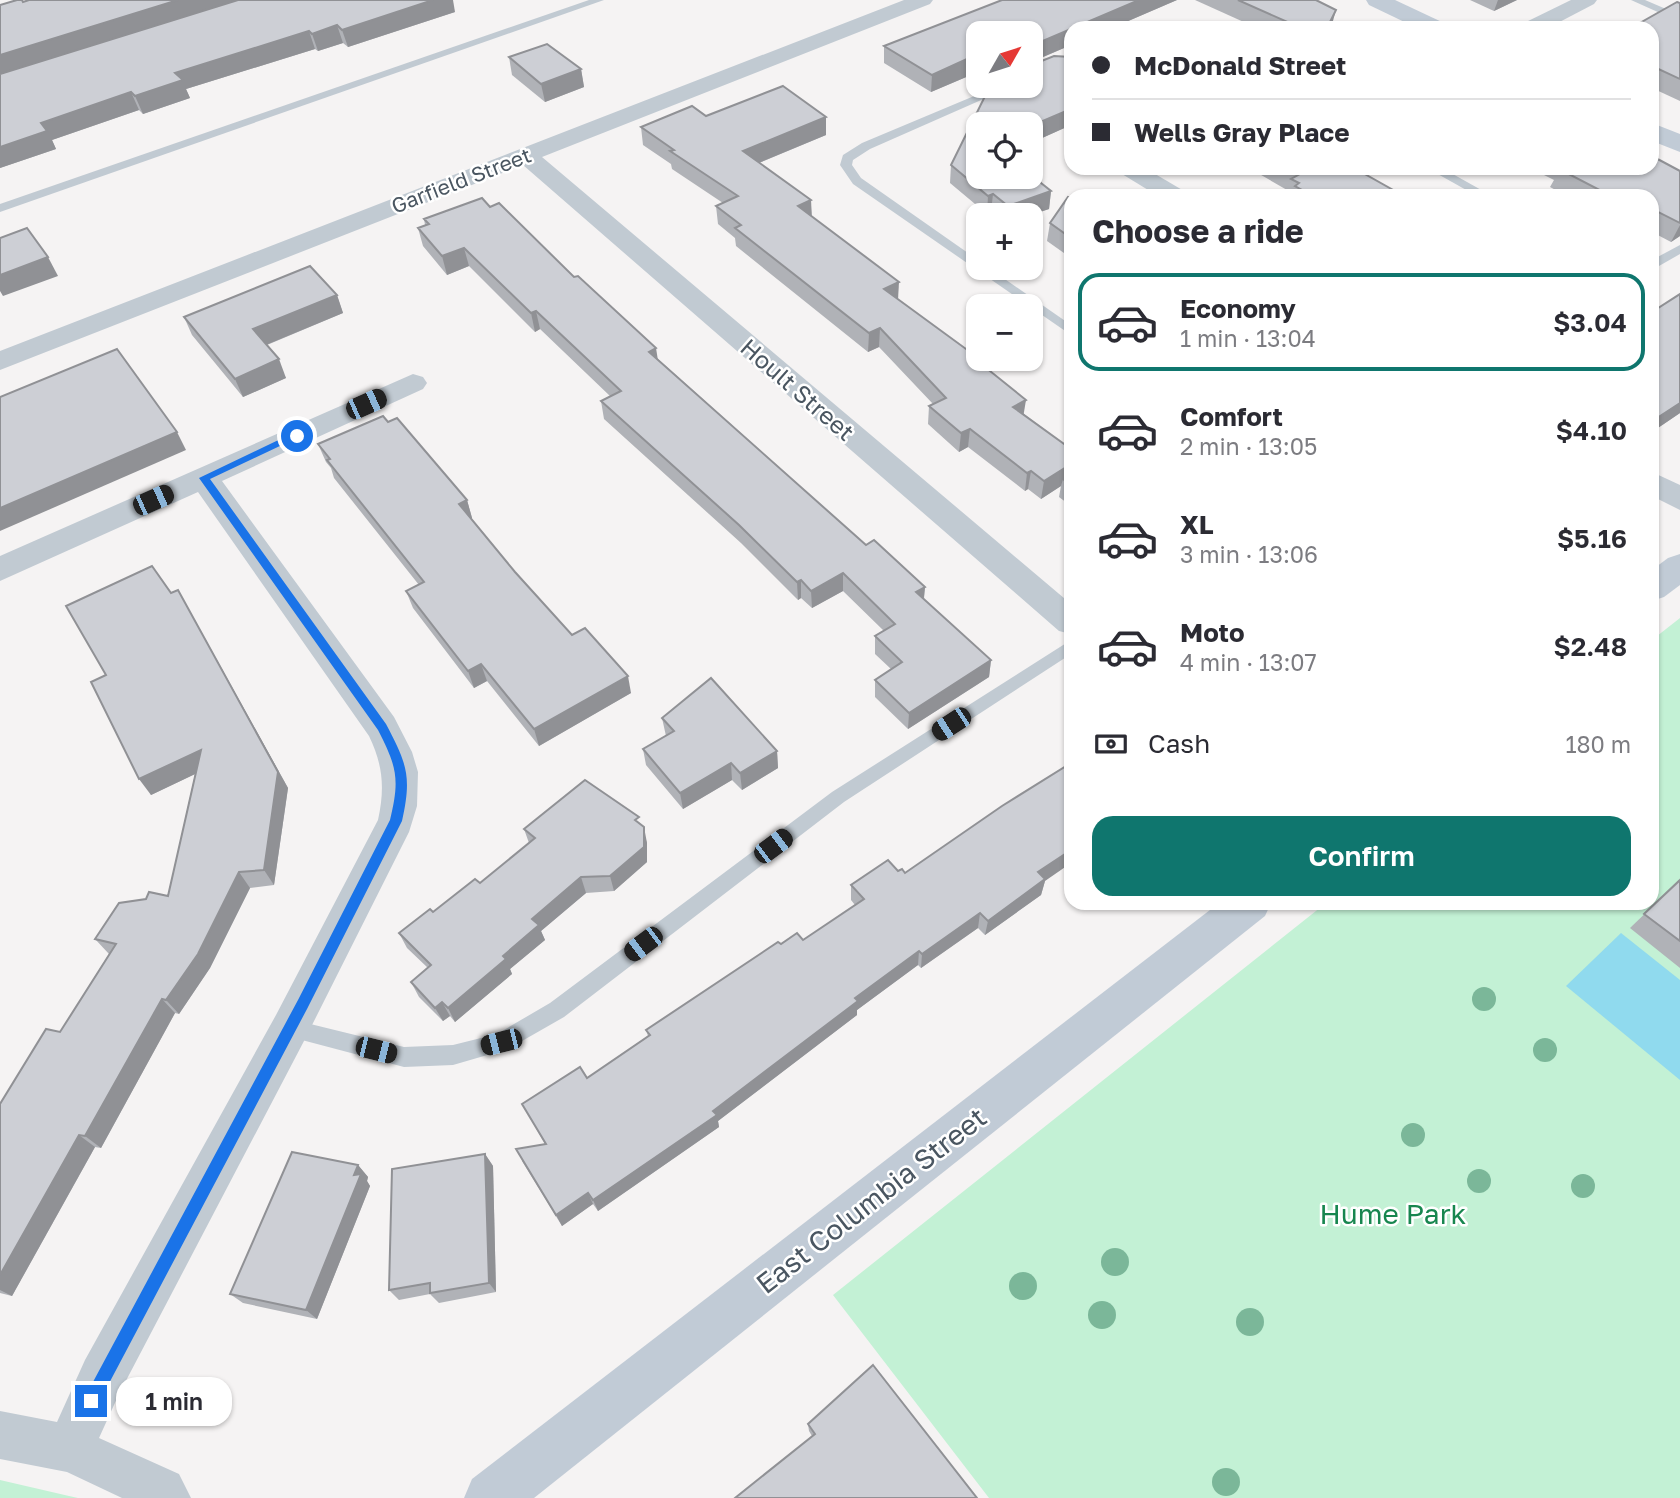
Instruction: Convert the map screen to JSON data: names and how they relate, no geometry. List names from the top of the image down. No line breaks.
{"streets":{"main road":["East Columbia Street"],"street":["Garfield Street","Hoult Street"]},"crossings":[["Garfield Street","Hoult Street"]],"parks":["Hume Park"],"north":"top right","page":{"map_buttons":["+","−"],"banner":["McDonald Street","Wells Gray Place"],"heading":"Choose a ride","list":[{"name":"Economy","note":"1 min · 13:04","value":"$3.04"},{"name":"Comfort","note":"2 min · 13:05","value":"$4.10"},{"name":"XL","note":"3 min · 13:06","value":"$5.16"},{"name":"Moto","note":"4 min · 13:07","value":"$2.48"}],"pay":["Cash","180 m"],"buttons":"Confirm","bubble":"1 min"}}
